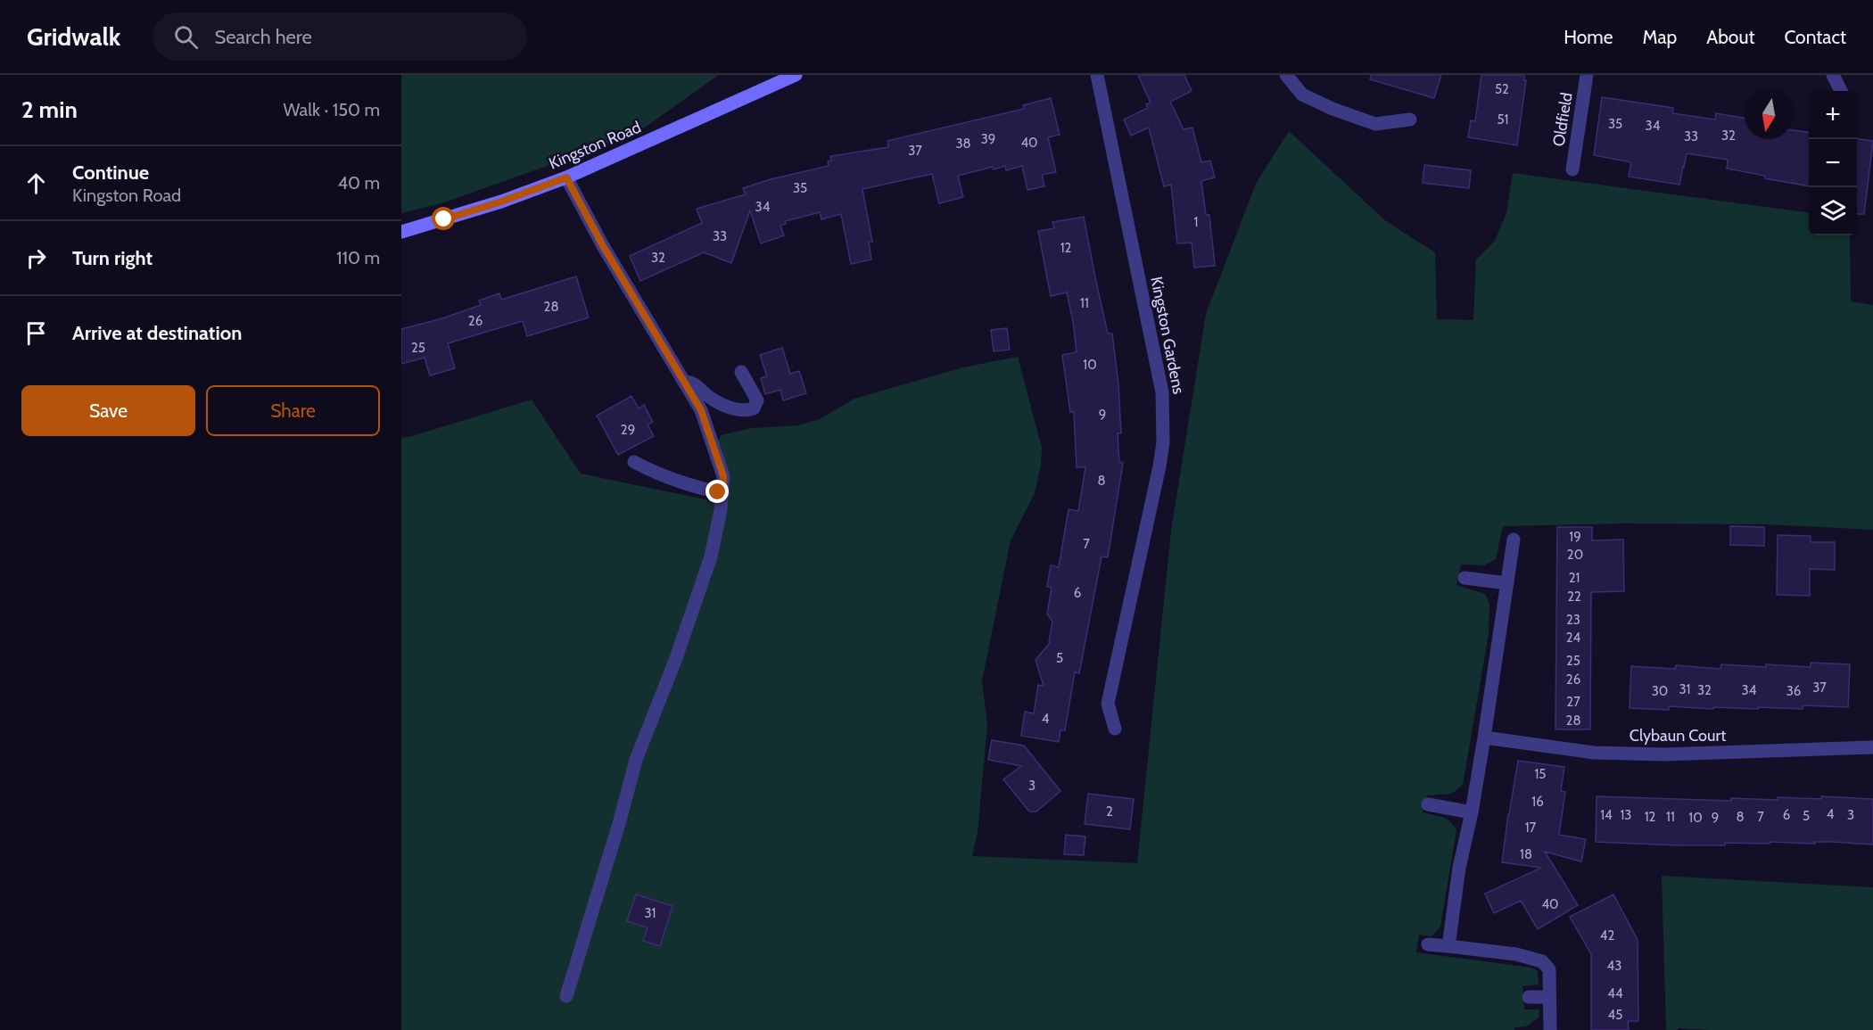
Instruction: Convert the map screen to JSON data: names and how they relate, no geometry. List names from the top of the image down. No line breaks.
{"streets":{"main road":["Kingston Road"],"street":["Oldfield","Kingston Gardens","Clybaun Court"]},"house_numbers":["52","51","35","34","32","33","39","40","38","37","35","34","1","33","12","32","11","28","26","25","10","9","29","8","19","7","20","21","6","22","23","24","5","25","26","37","31","32","34","30","36","27","4","28","15","3","16","2","4","14","13","6","3","5","12","11","8","7","10","9","17","18","40","31","42","43","44","45"],"north":"bottom","page":{"header":"Gridwalk","search":"Search here","nav":["Home","Map","About","Contact"],"heading":["2 min","Walk · 150 m"],"map_buttons":["+","−"],"list":[["Continue","Kingston Road","40 m"],["Turn right","110 m"],"Arrive at destination"],"buttons":["Save","Share"]}}
